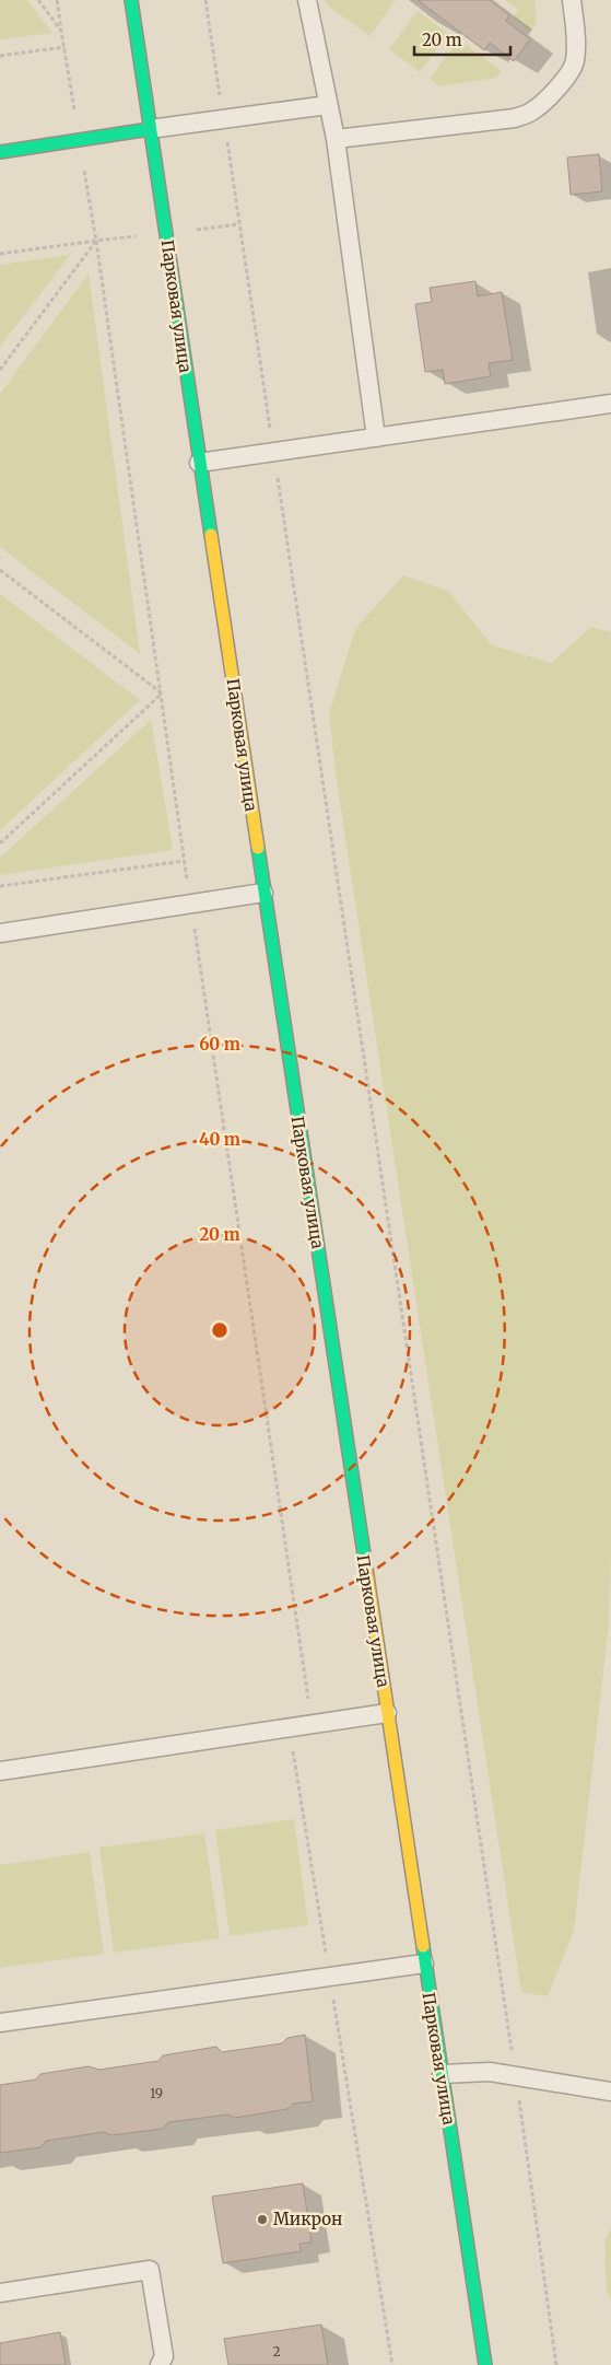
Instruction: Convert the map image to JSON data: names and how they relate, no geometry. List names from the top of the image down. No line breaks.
{"streets":{"street":["Парковая улица"]},"places":["Микрон"],"house_numbers":["19","2"],"scale_bar":"20 m","rings":["60 m","40 m","20 m"]}
